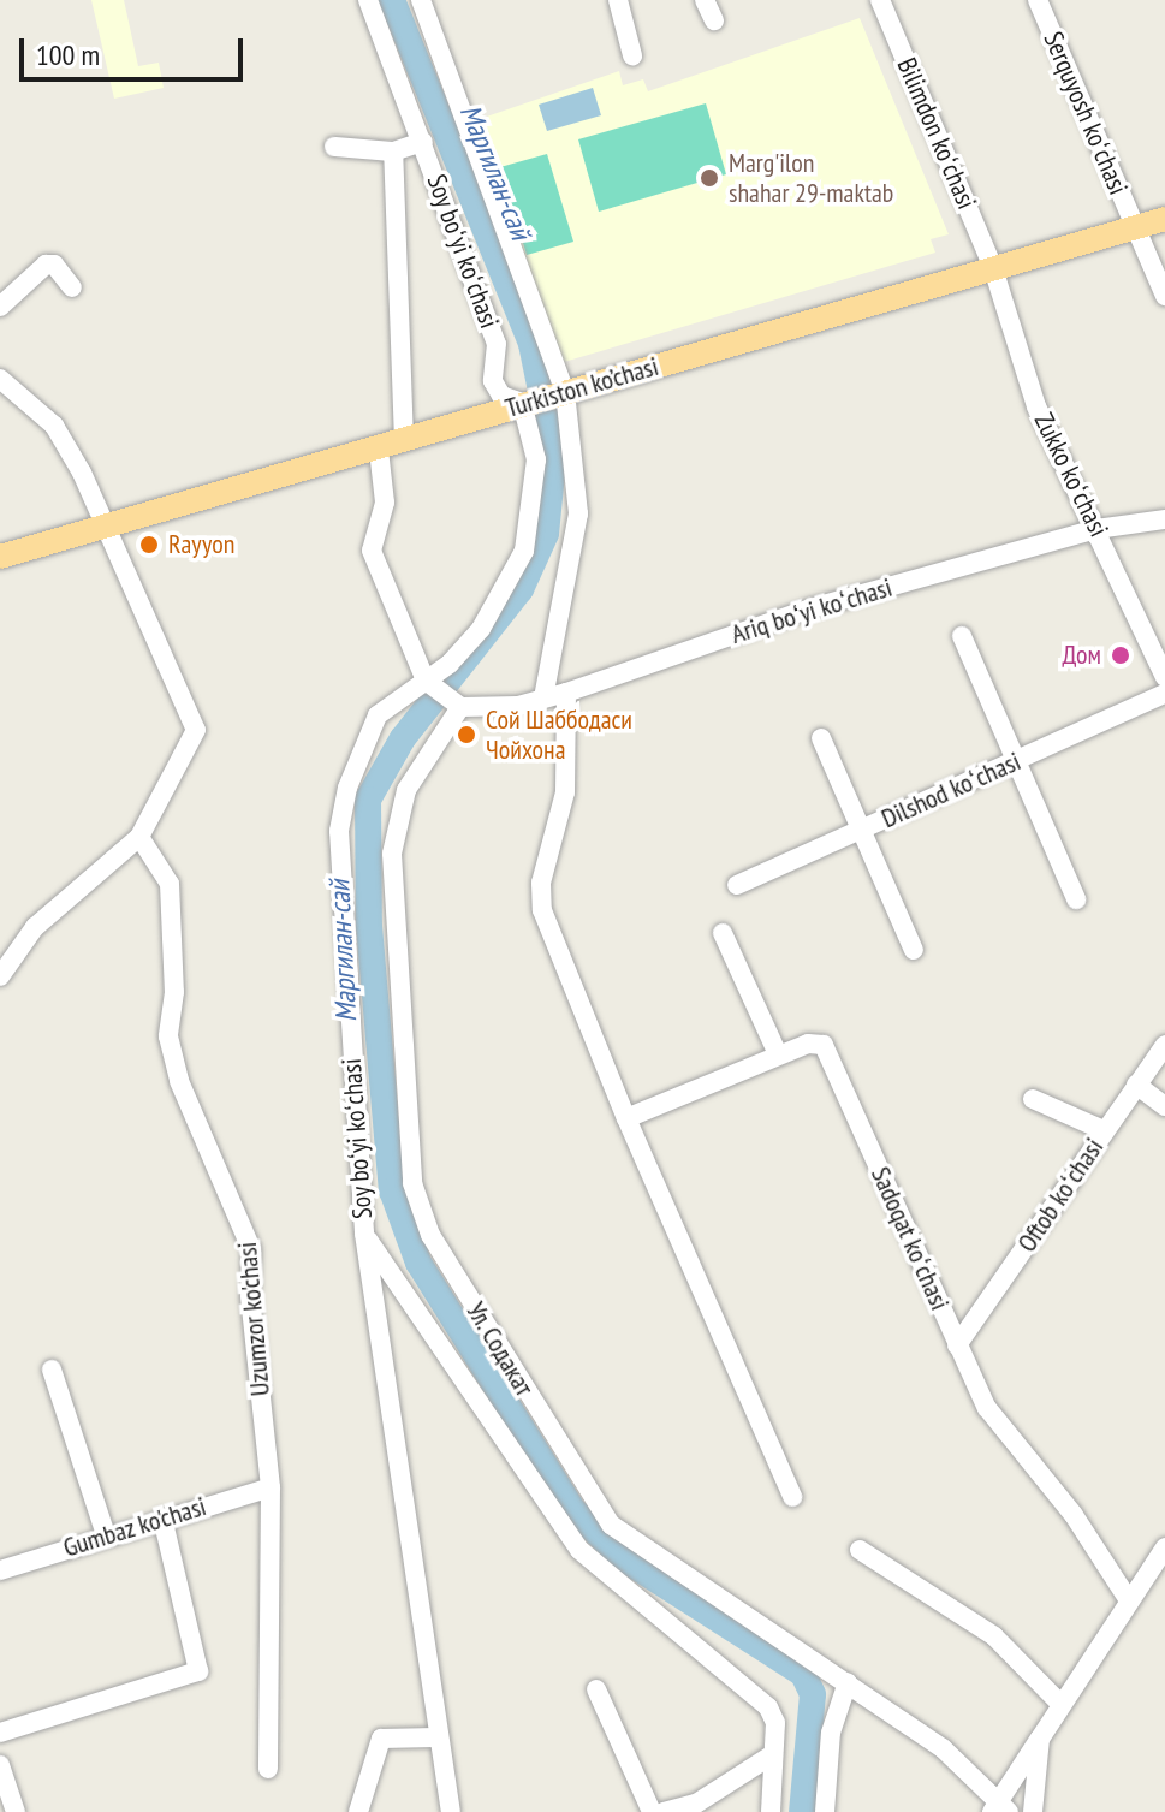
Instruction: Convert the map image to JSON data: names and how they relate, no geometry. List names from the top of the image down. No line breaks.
{"streets":{"main road":["Turkiston ko’chasi"],"street":["Serquyosh koʻchasi","Bilimdon koʻchasi","Soy boʻyi koʻchasi","Zukko koʻchasi","Ariq boʻyi koʻchasi","Dilshod koʻchasi","Oftob koʻchasi","Sadoqat koʻchasi","Uzumzor ko'chasi","Ул. Содакат","Gumbaz ko'chasi"]},"crossings":[["Serquyosh koʻchasi","Turkiston ko’chasi"],["Bilimdon koʻchasi","Turkiston ko’chasi"],["Bilimdon koʻchasi","Zukko koʻchasi"],["Soy boʻyi koʻchasi","Turkiston ko’chasi"],["Turkiston ko’chasi","Zukko koʻchasi"],["Zukko koʻchasi","Ariq boʻyi koʻchasi"],["Ariq boʻyi koʻchasi","Ул. Содакат"],["Oftob koʻchasi","Sadoqat koʻchasi"],["Uzumzor ko'chasi","Gumbaz ko'chasi"]],"water":["Маргилан-сай"],"places":["Marg'ilon shahar 29-maktab","Rayyon","Дом","Сой Шаббодаси Чойхона"],"scale_bar":"100 m"}
